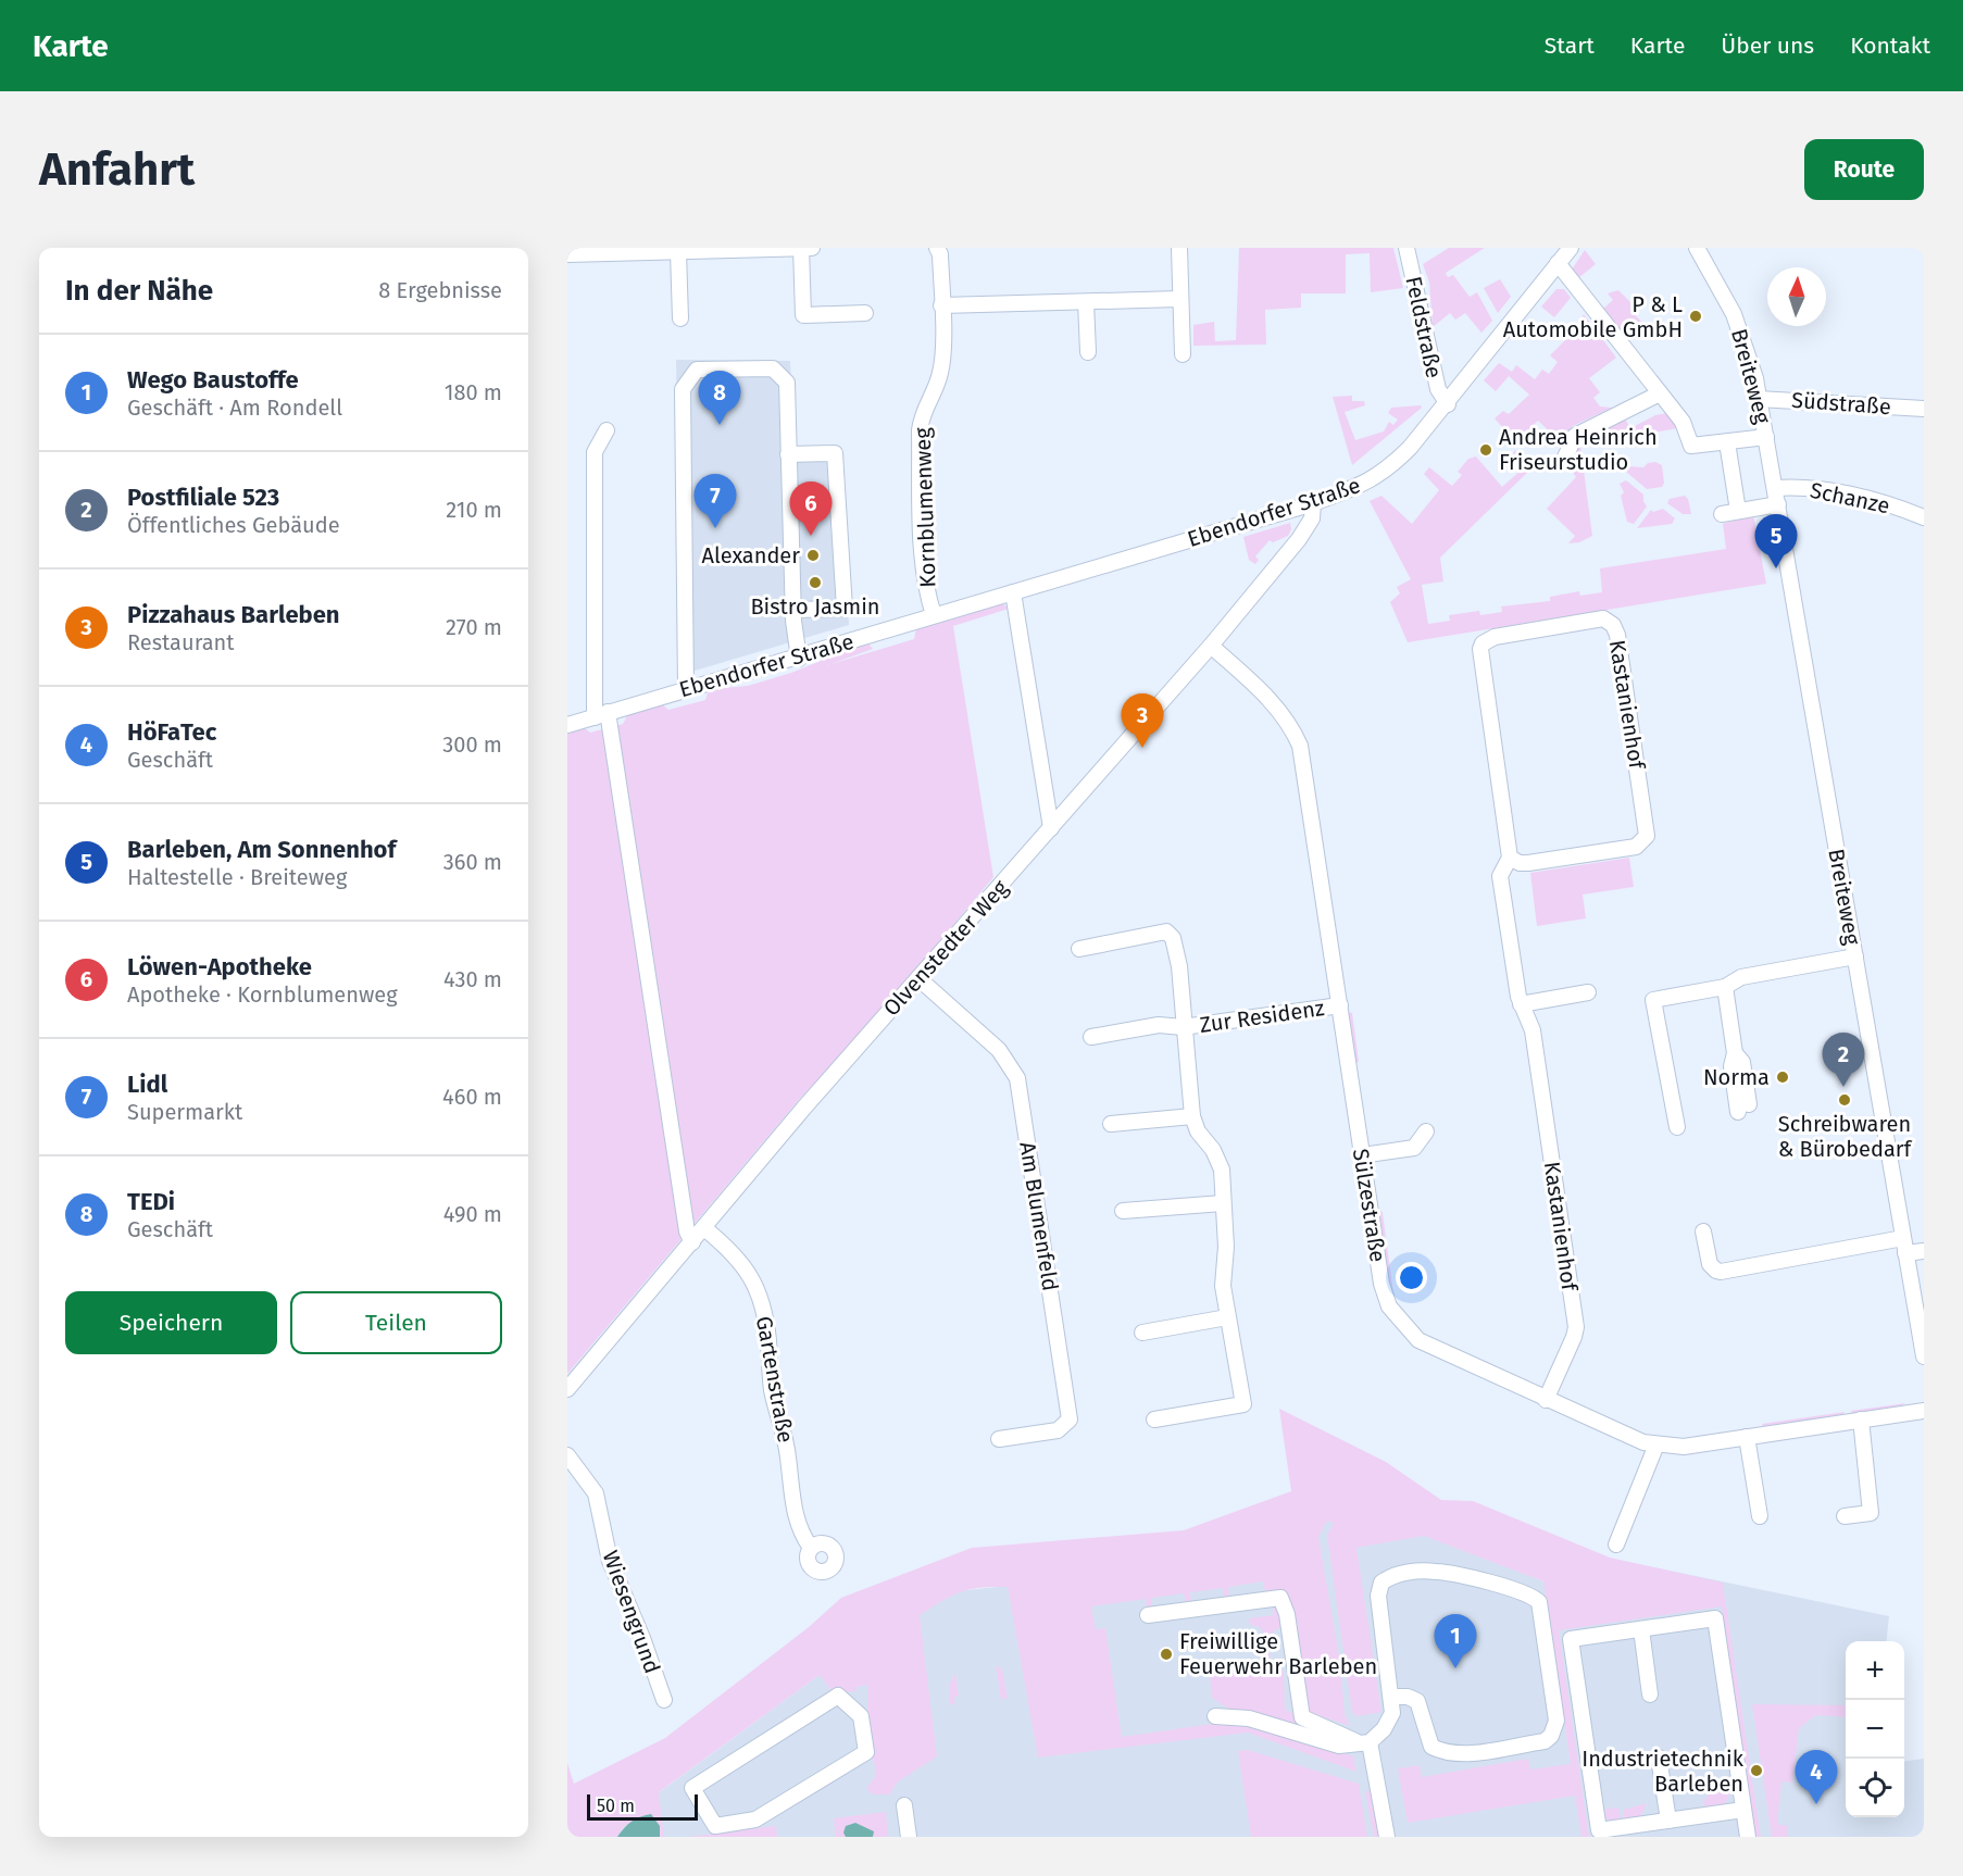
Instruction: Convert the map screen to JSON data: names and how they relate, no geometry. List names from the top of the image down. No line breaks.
{"streets":{"street":["Feldstraße","Breiteweg","Südstraße","Schanze","Kornblumenweg","Ebendorfer Straße","Kastanienhof","Olvenstedter Weg","Zur Residenz","Sülzestraße","Am Blumenfeld","Gartenstraße","Wiesengrund"]},"crossings":[["Feldstraße","Ebendorfer Straße"],["Breiteweg","Südstraße"],["Breiteweg","Schanze"],["Kornblumenweg","Ebendorfer Straße"],["Ebendorfer Straße","Olvenstedter Weg"],["Kastanienhof","Sülzestraße"],["Olvenstedter Weg","Sülzestraße"],["Olvenstedter Weg","Am Blumenfeld"],["Olvenstedter Weg","Gartenstraße"],["Zur Residenz","Sülzestraße"]],"places":["P & L Automobile GmbH","Andrea Heinrich Friseurstudio","Alexander","Bistro Jasmin","Norma","Schreibwaren & Bürobedarf","Freiwillige Feuerwehr Barleben","Industrietechnik Barleben"],"scale_bar":"50 m","north":"top","page":{"header":"Karte","nav":["Start","Karte","Über uns","Kontakt"],"buttons":["Route",["Speichern","Teilen"]],"title":"Anfahrt","heading":["In der Nähe","8 Ergebnisse"],"list":[{"mark":"1","name":"Wego Baustoffe","note":"Geschäft · Am Rondell","value":"180 m"},{"mark":"2","name":"Postfiliale 523","note":"Öffentliches Gebäude","value":"210 m"},{"mark":"3","name":"Pizzahaus Barleben","note":"Restaurant","value":"270 m"},{"mark":"4","name":"HöFaTec","note":"Geschäft","value":"300 m"},{"mark":"5","name":"Barleben, Am Sonnenhof","note":"Haltestelle · Breiteweg","value":"360 m"},{"mark":"6","name":"Löwen-Apotheke","note":"Apotheke · Kornblumenweg","value":"430 m"},{"mark":"7","name":"Lidl","note":"Supermarkt","value":"460 m"},{"mark":"8","name":"TEDi","note":"Geschäft","value":"490 m"}],"pins":["8","7","6","5","3","2","1","4"],"map_buttons":["+","−"],"scale":"50 m"}}
